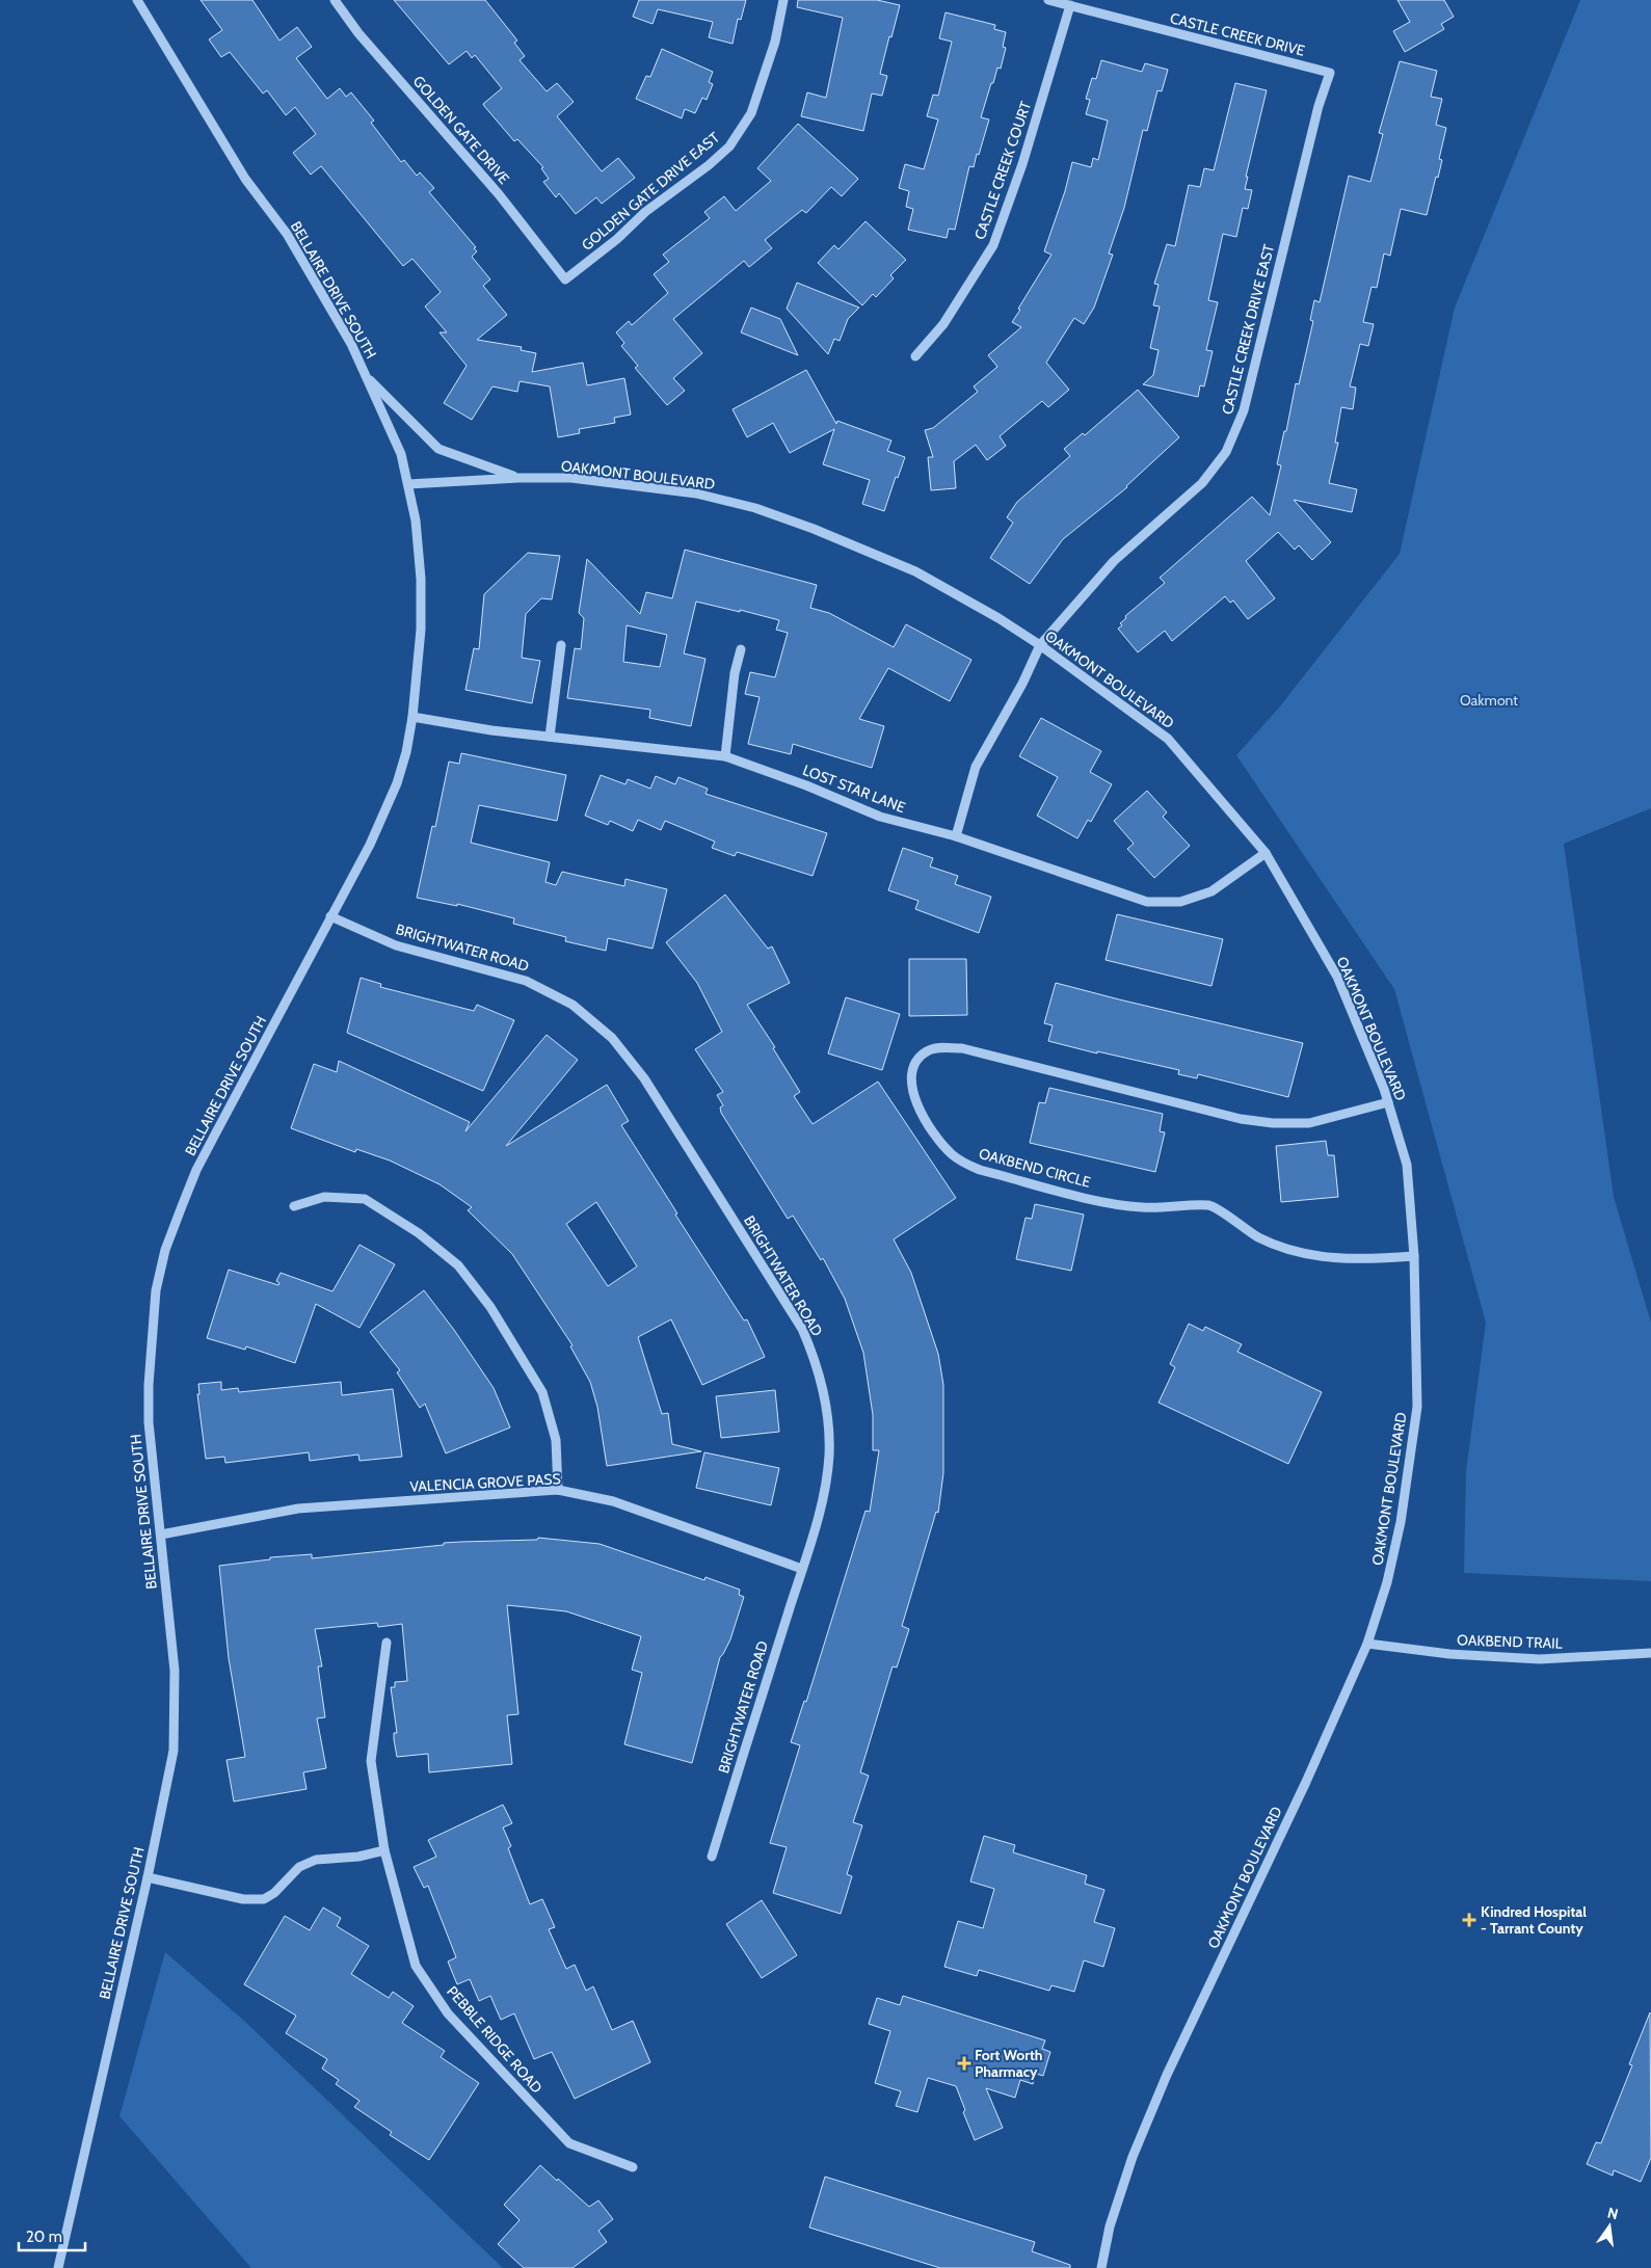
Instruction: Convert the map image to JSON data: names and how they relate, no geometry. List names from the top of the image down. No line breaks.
{"streets":{"street":["CASTLE CREEK DRIVE","GOLDEN GATE DRIVE","CASTLE CREEK COURT","GOLDEN GATE DRIVE EAST","BELLAIRE DRIVE SOUTH","CASTLE CREEK DRIVE EAST","OAKMONT BOULEVARD","LOST STAR LANE","BRIGHTWATER ROAD","OAKBEND CIRCLE","VALENCIA GROVE PASS","OAKBEND TRAIL","PEBBLE RIDGE ROAD"]},"crossings":[["CASTLE CREEK DRIVE","CASTLE CREEK COURT"],["CASTLE CREEK DRIVE","CASTLE CREEK DRIVE EAST"],["GOLDEN GATE DRIVE","GOLDEN GATE DRIVE EAST"],["BELLAIRE DRIVE SOUTH","OAKMONT BOULEVARD"],["BELLAIRE DRIVE SOUTH","LOST STAR LANE"],["BELLAIRE DRIVE SOUTH","BRIGHTWATER ROAD"],["BELLAIRE DRIVE SOUTH","VALENCIA GROVE PASS"],["CASTLE CREEK DRIVE EAST","OAKMONT BOULEVARD"],["CASTLE CREEK DRIVE EAST","LOST STAR LANE"],["OAKMONT BOULEVARD","LOST STAR LANE"],["OAKMONT BOULEVARD","OAKBEND CIRCLE"],["OAKMONT BOULEVARD","OAKBEND TRAIL"],["BRIGHTWATER ROAD","VALENCIA GROVE PASS"]],"parks":["Oakmont"],"places":{"health":["Kindred Hospital - Tarrant County","Fort Worth Pharmacy"]},"scale_bar":"20 m","north":"top"}
